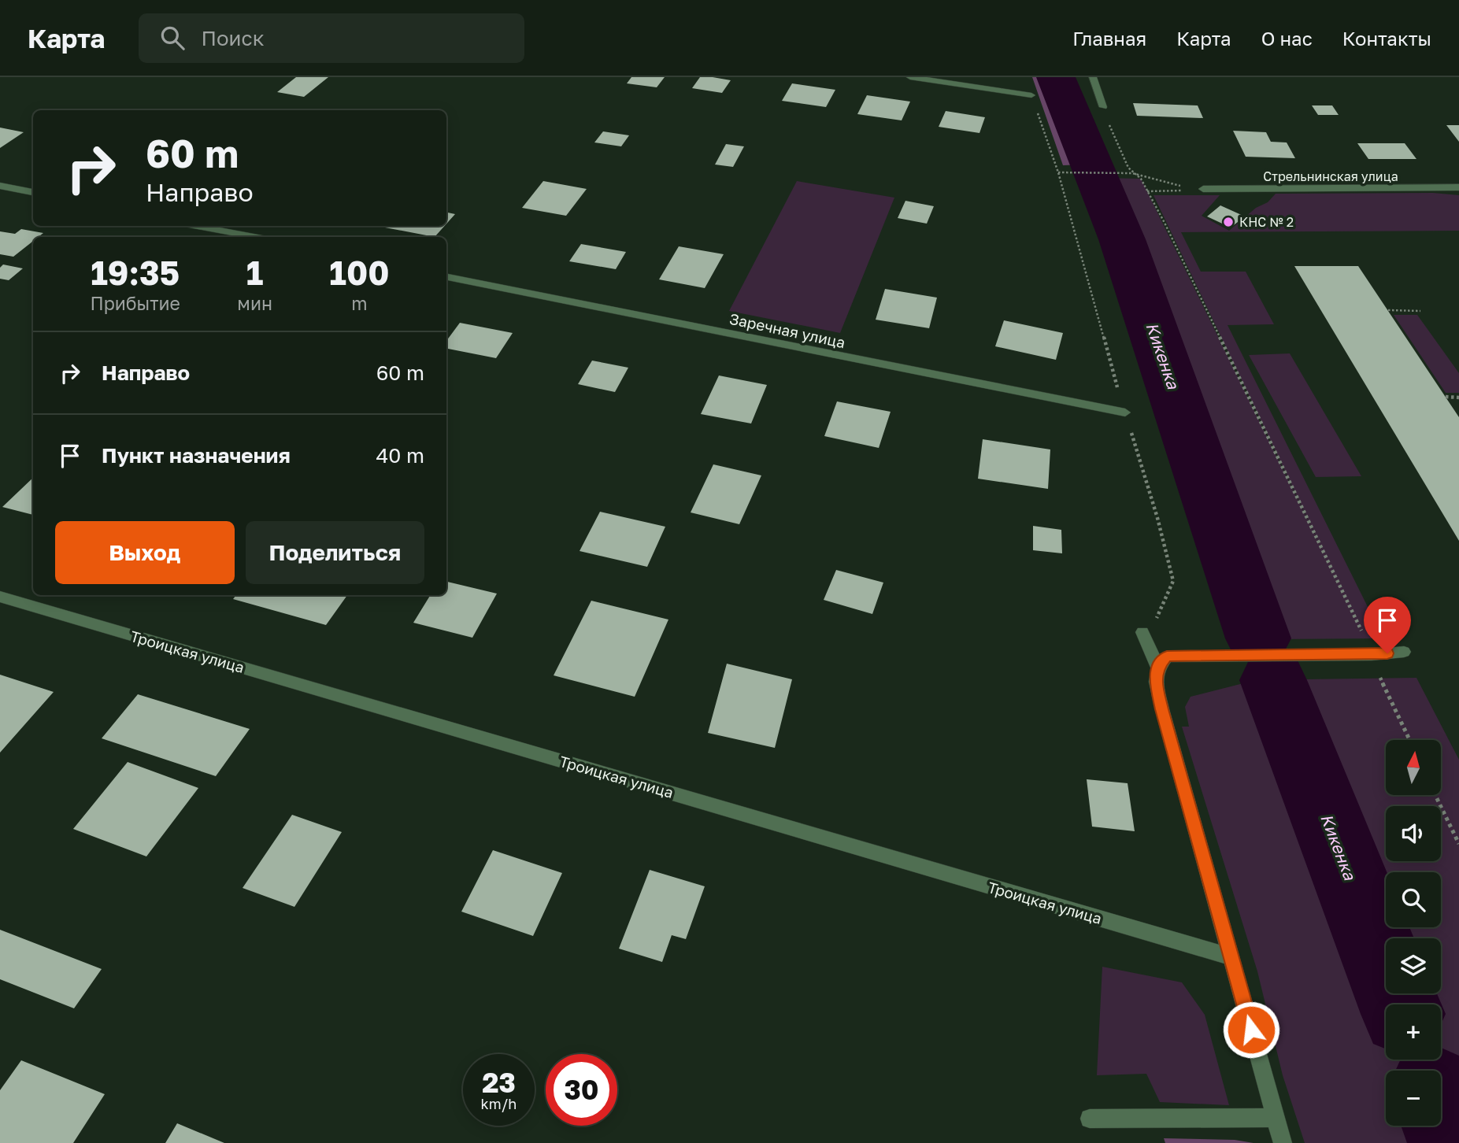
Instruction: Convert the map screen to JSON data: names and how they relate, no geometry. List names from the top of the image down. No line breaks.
{"streets":{"street":["Стрельнинская улица","Заречная улица","Троицкая улица"]},"water":["Кикенка"],"places":["КНС № 2"],"north":"top","page":{"header":"Карта","search":"Поиск","nav":["Главная","Карта","О нас","Контакты"],"turn":["60 m","Направо"],"eta":["19:35","Прибытие","1","мин","100","m"],"list":[{"name":"Направо","value":"60 m"},{"name":"Пункт назначения","value":"40 m"}],"buttons":["Выход","Поделиться"],"map_buttons":["+","−"],"speed":"23 km/h","limit":"30"}}
